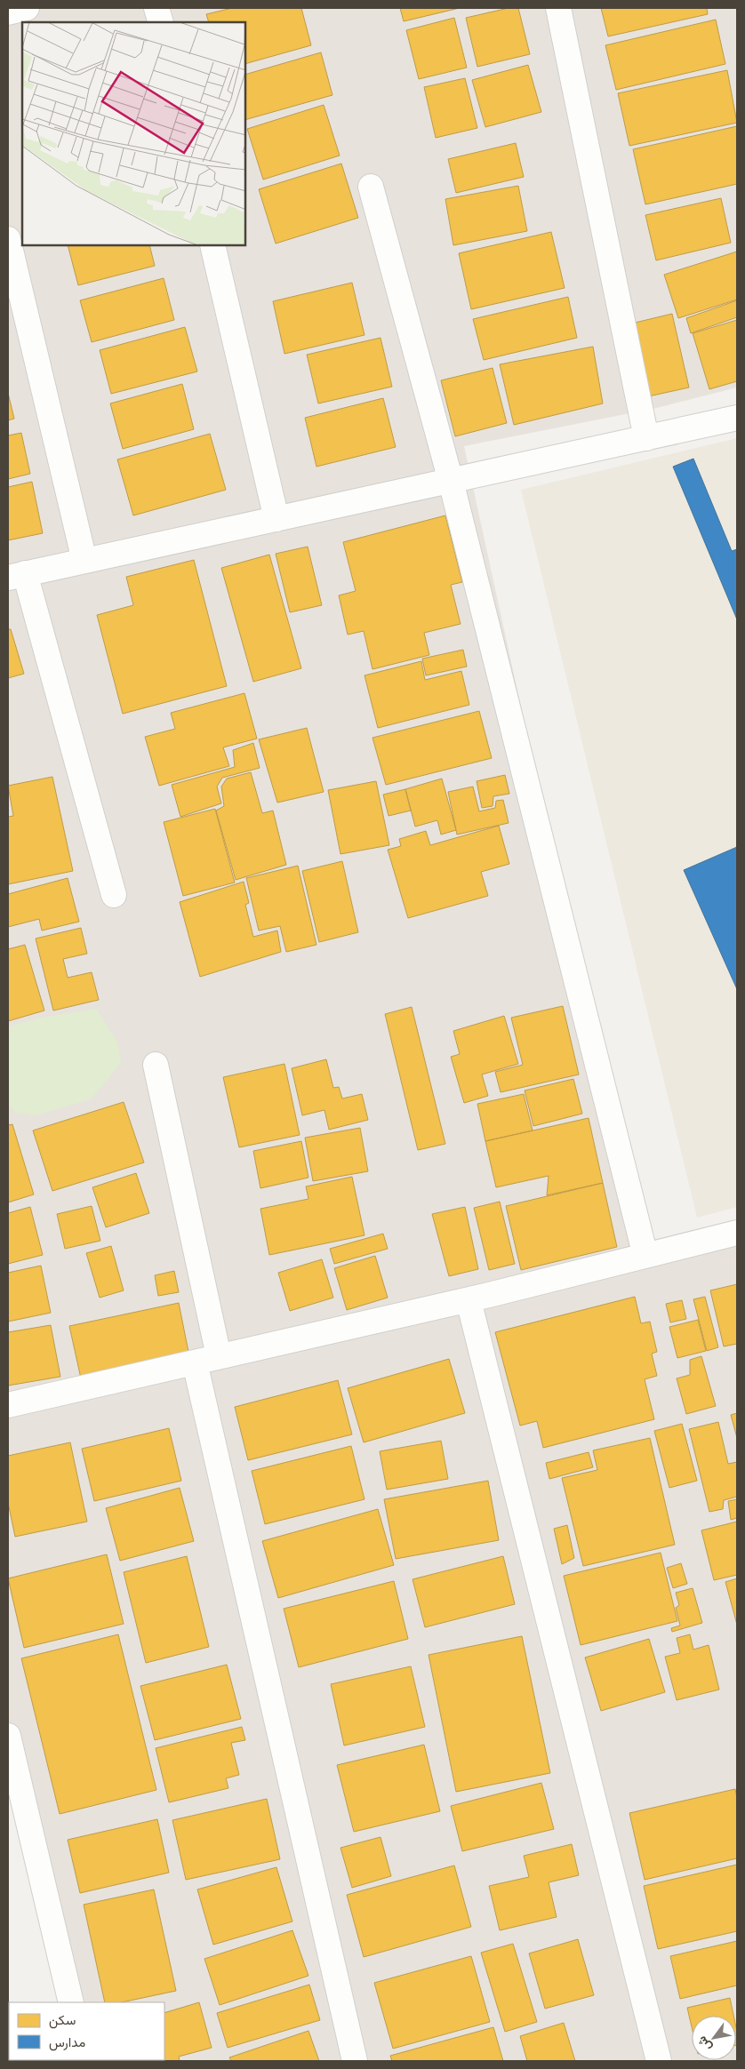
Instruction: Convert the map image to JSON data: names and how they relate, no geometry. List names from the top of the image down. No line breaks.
{"legend":["سكن","مدارس"],"north":"bottom left"}
